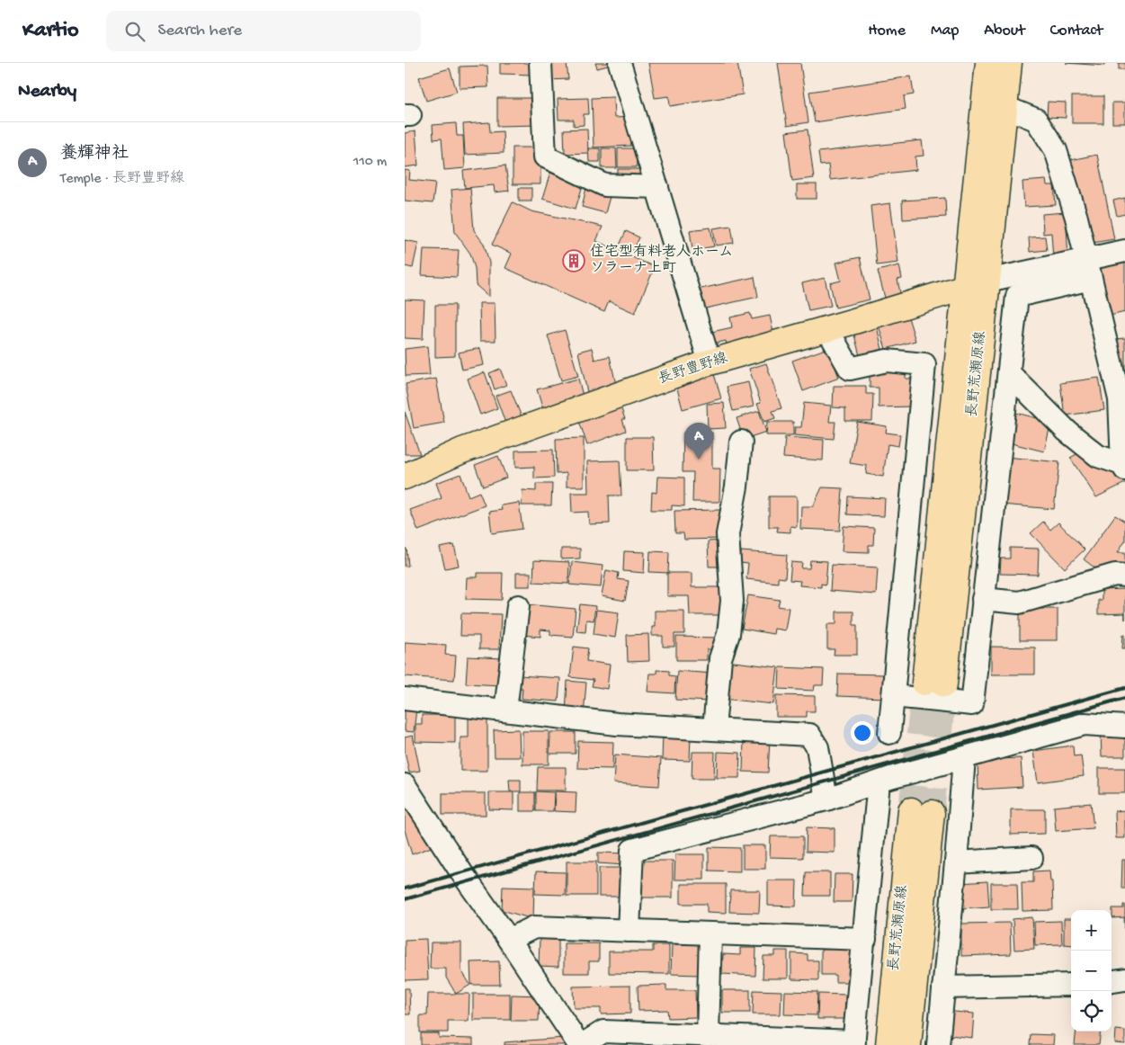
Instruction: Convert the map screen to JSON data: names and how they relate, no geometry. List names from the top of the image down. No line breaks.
{"streets":{"main road":["長野豊野線","長野荒瀬原線"]},"crossings":[["長野豊野線","長野荒瀬原線"]],"places":{"building":["住宅型有料老人ホーム ソラーナ上町"]},"page":{"header":"Kartio","search":"Search here","nav":["Home","Map","About","Contact"],"heading":"Nearby","list":[{"mark":"A","name":"養輝神社","note":"Temple · 長野豊野線","value":"110 m"}],"pins":"A","map_buttons":["+","−"]}}
